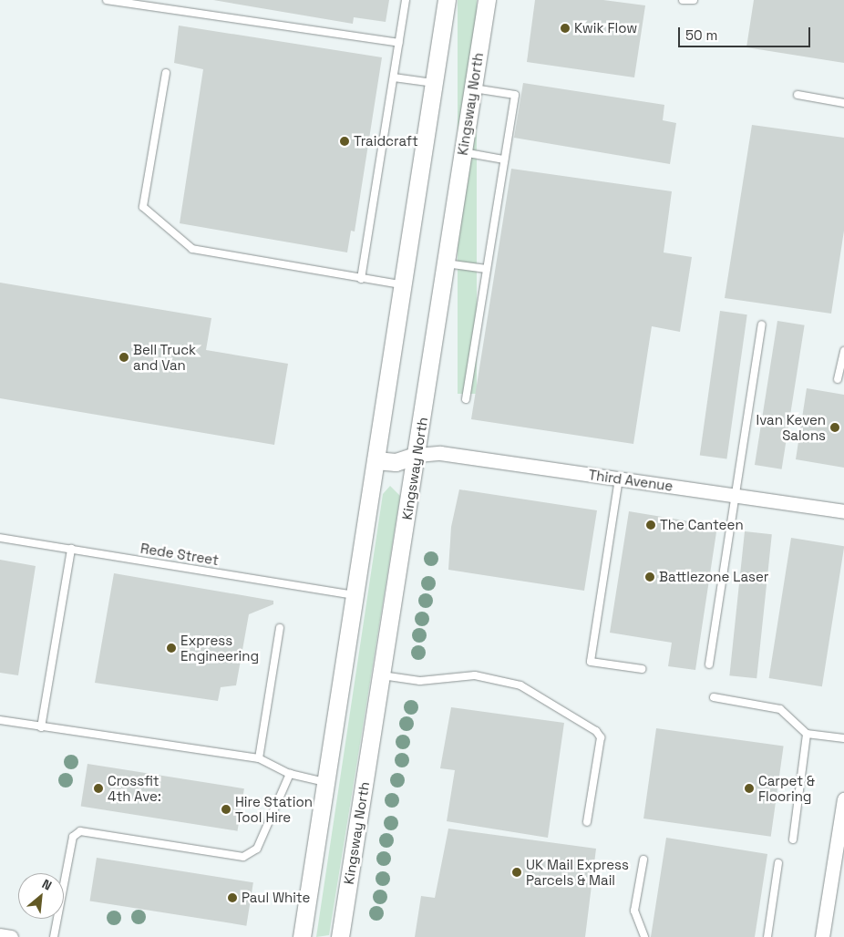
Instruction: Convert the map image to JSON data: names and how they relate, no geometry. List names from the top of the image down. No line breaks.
{"streets":{"street":["Kingsway North","Third Avenue"],"lane":["Rede Street"]},"crossings":[["Kingsway North","Third Avenue"]],"places":["Kwik Flow","Traidcraft","Bell Truck and Van","Ivan Keven Salons","The Canteen","Battlezone Laser","Express Engineering","Crossfit 4th Ave:","Carpet & Flooring","Hire Station Tool Hire","UK Mail Express Parcels & Mail","Paul White"],"scale_bar":"50 m","north":"top right"}
